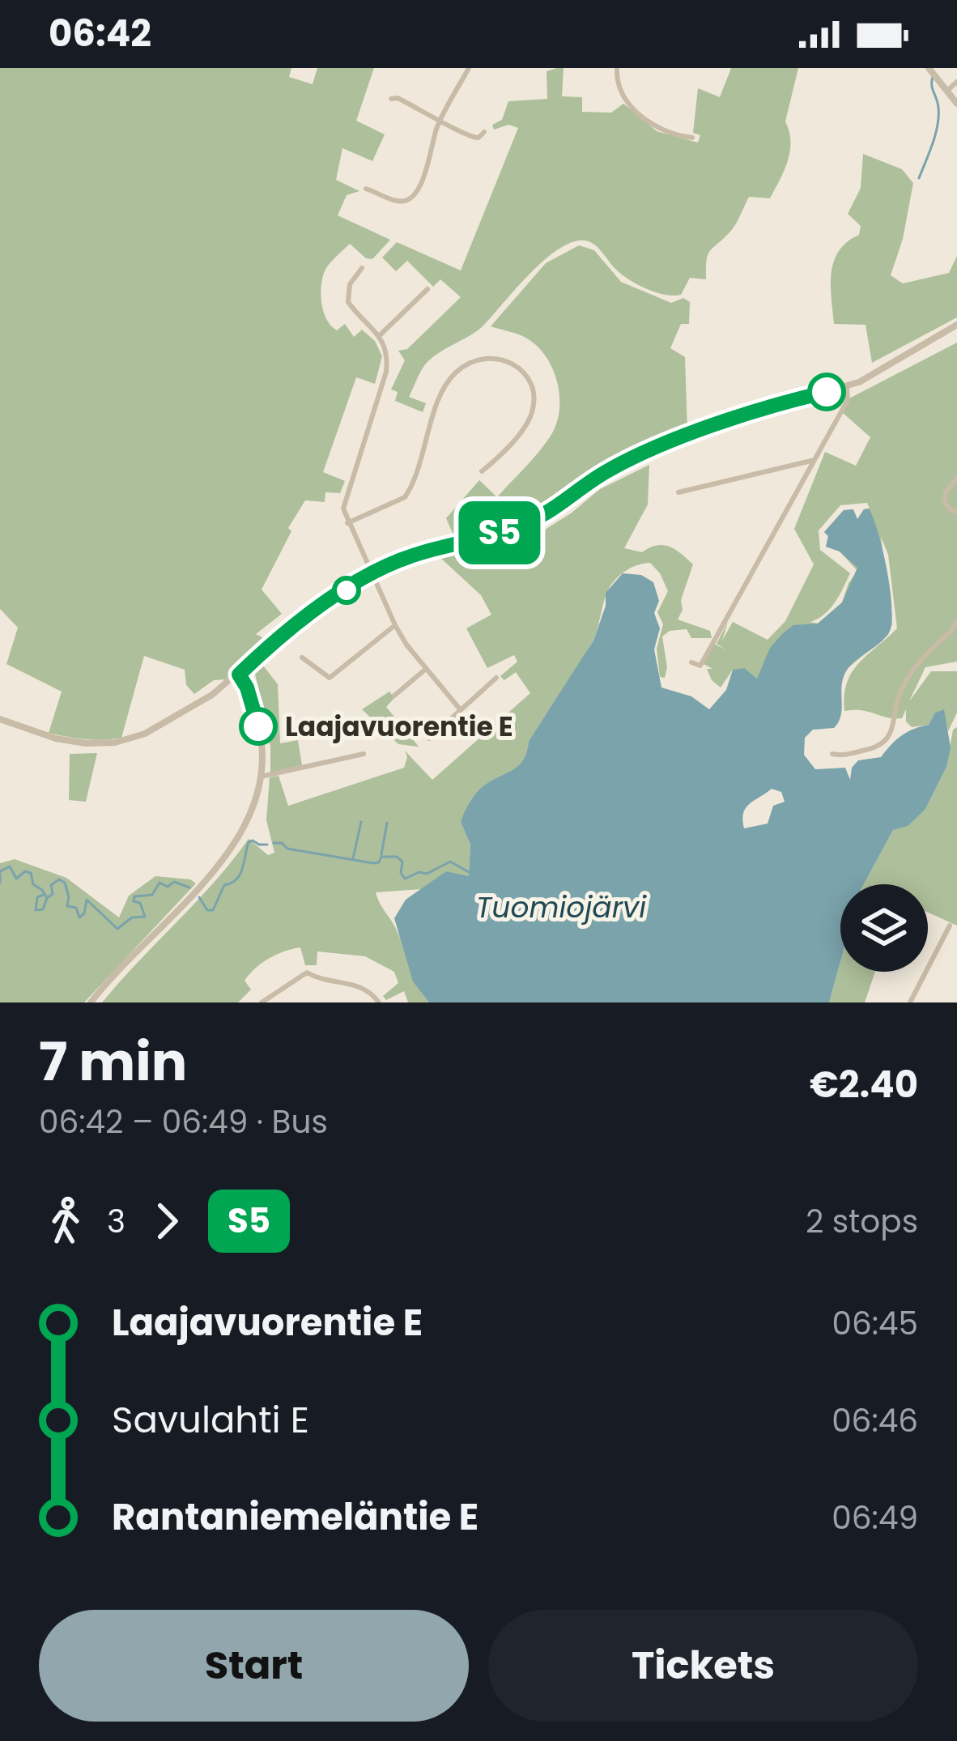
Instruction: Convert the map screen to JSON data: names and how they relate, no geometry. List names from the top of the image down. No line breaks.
{"water":["Tuomiojärvi"],"places":["Laajavuorentie E"],"lines":["bus line S5"],"page":{"status":"06:42","on_map":"S5","heading":["7 min","06:42 – 06:49 · Bus","€2.40"],"legs":["3","S5","2 stops"],"list":[{"name":"Laajavuorentie E","value":"06:45"},{"name":"Savulahti E","value":"06:46"},{"name":"Rantaniemeläntie E","value":"06:49"}],"buttons":["Start","Tickets"]}}
